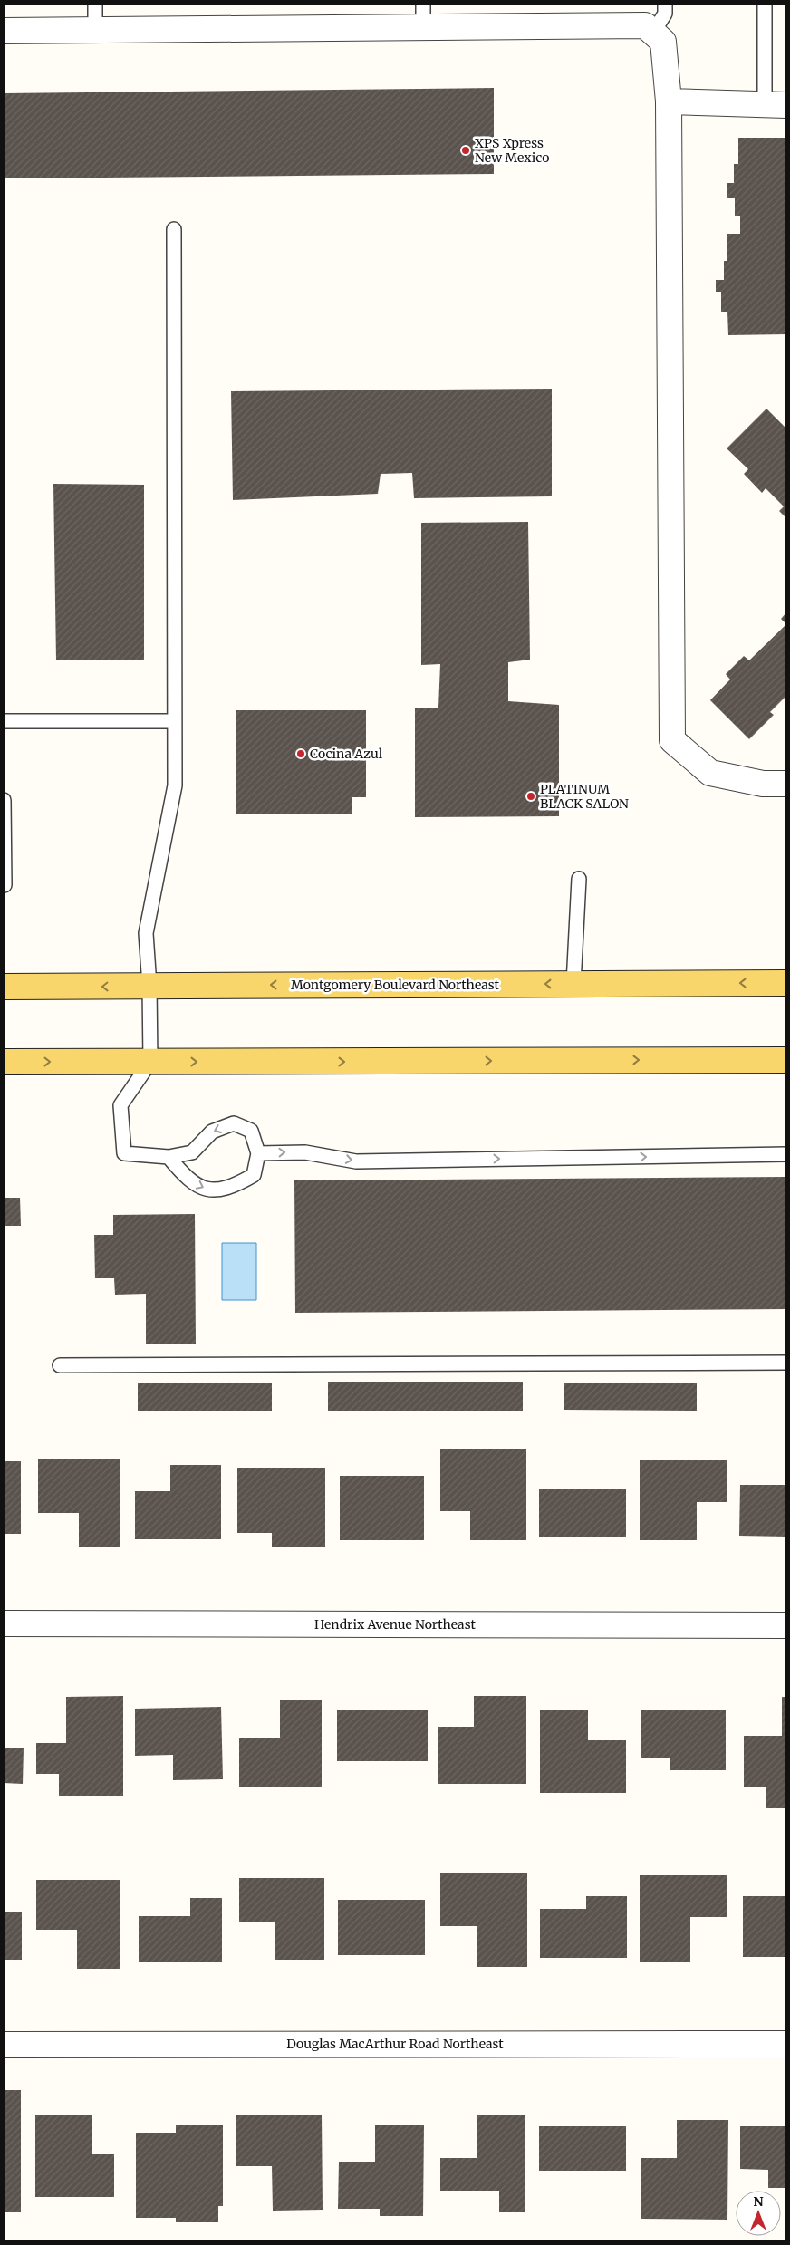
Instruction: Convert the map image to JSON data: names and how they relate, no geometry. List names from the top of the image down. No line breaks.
{"streets":{"main road":["Montgomery Boulevard Northeast"],"street":["Hendrix Avenue Northeast","Douglas MacArthur Road Northeast"]},"places":["XPS Xpress New Mexico","Cocina Azul","PLATINUM BLACK SALON"],"north":"top"}
